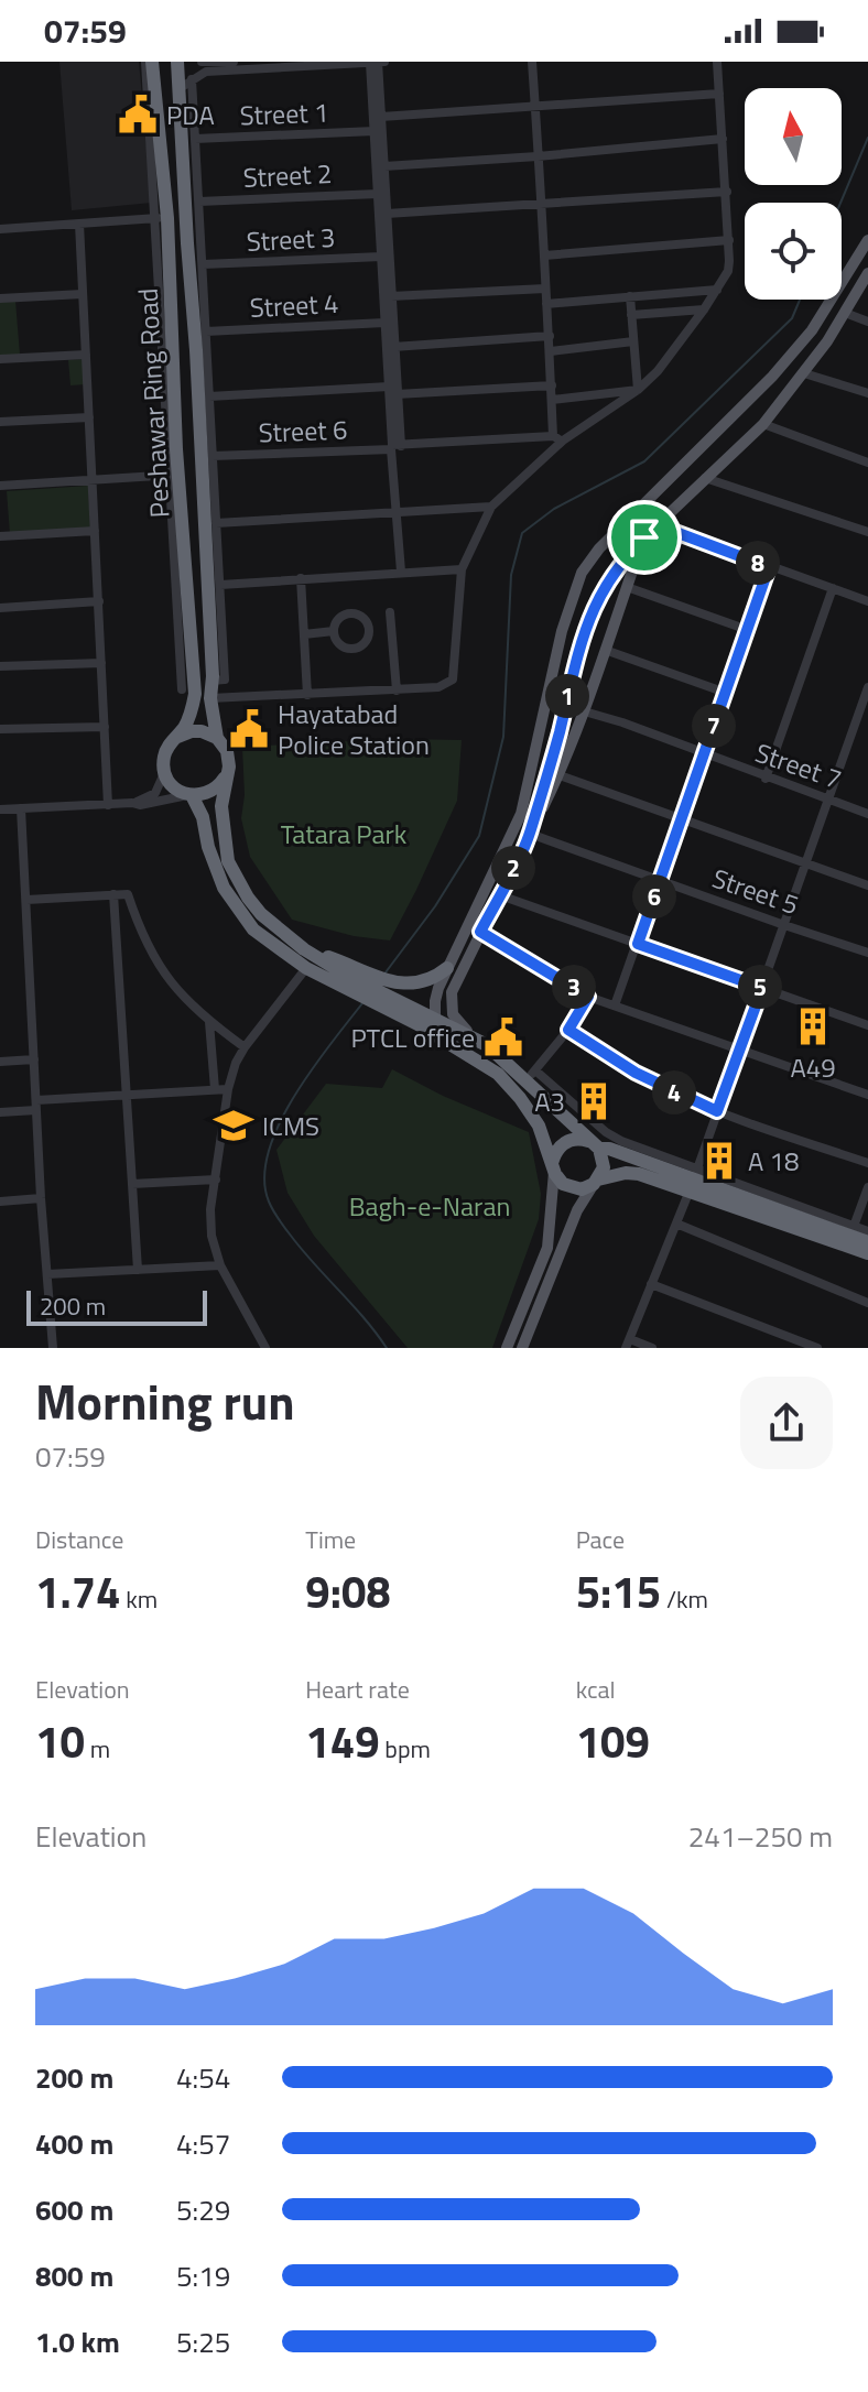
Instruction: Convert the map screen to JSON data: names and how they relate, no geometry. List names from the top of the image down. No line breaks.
{"streets":{"highway":["Peshawar Ring Road"],"street":["Street 1","Street 2","Street 3","Street 4","Street 6","Street 7","Street 5"]},"parks":["Tatara Park","Bagh-e-Naran"],"places":{"public building":["PDA","Hayatabad Police Station","PTCL office"],"building":["A49","A3","A 18"],"school or university":["ICMS"]},"scale_bar":"200 m","north":"top","page":{"status":"07:59","pins":["8","1","7","2","6","3","5","4"],"scale":"200 m","heading":["Morning run","07:59"],"stats":[["Distance","1.74 km"],["Time","9:08"],["Pace","5:15 /km"],["Elevation","10 m"],["Heart rate","149 bpm"],["kcal","109"]],"chart":["Elevation","241–250 m"],"list":[{"name":"200 m","note":"4:54"},{"name":"400 m","note":"4:57"},{"name":"600 m","note":"5:29"},{"name":"800 m","note":"5:19"},{"name":"1.0 km","note":"5:25"}]}}
